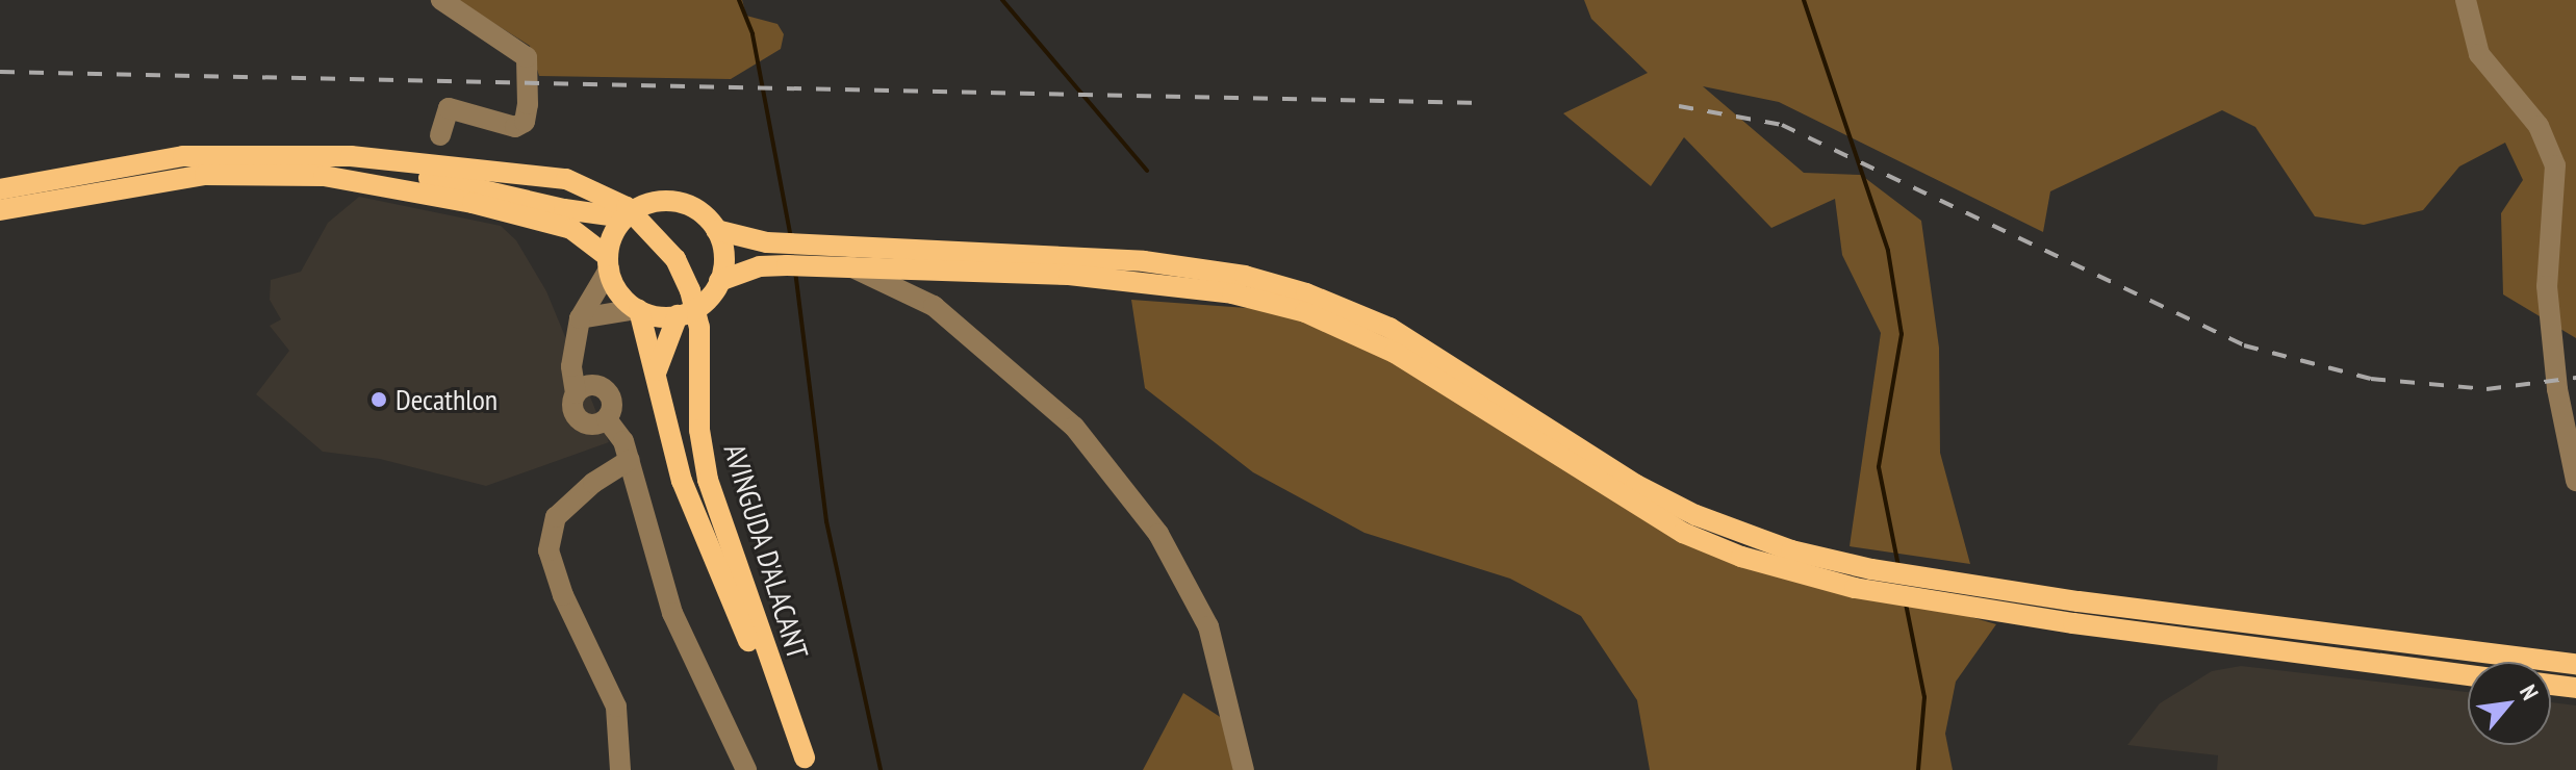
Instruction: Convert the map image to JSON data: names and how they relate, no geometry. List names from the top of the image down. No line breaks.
{"streets":{"main road":["AVINGUDA D'ALACANT"]},"places":["Decathlon"],"north":"top right"}
